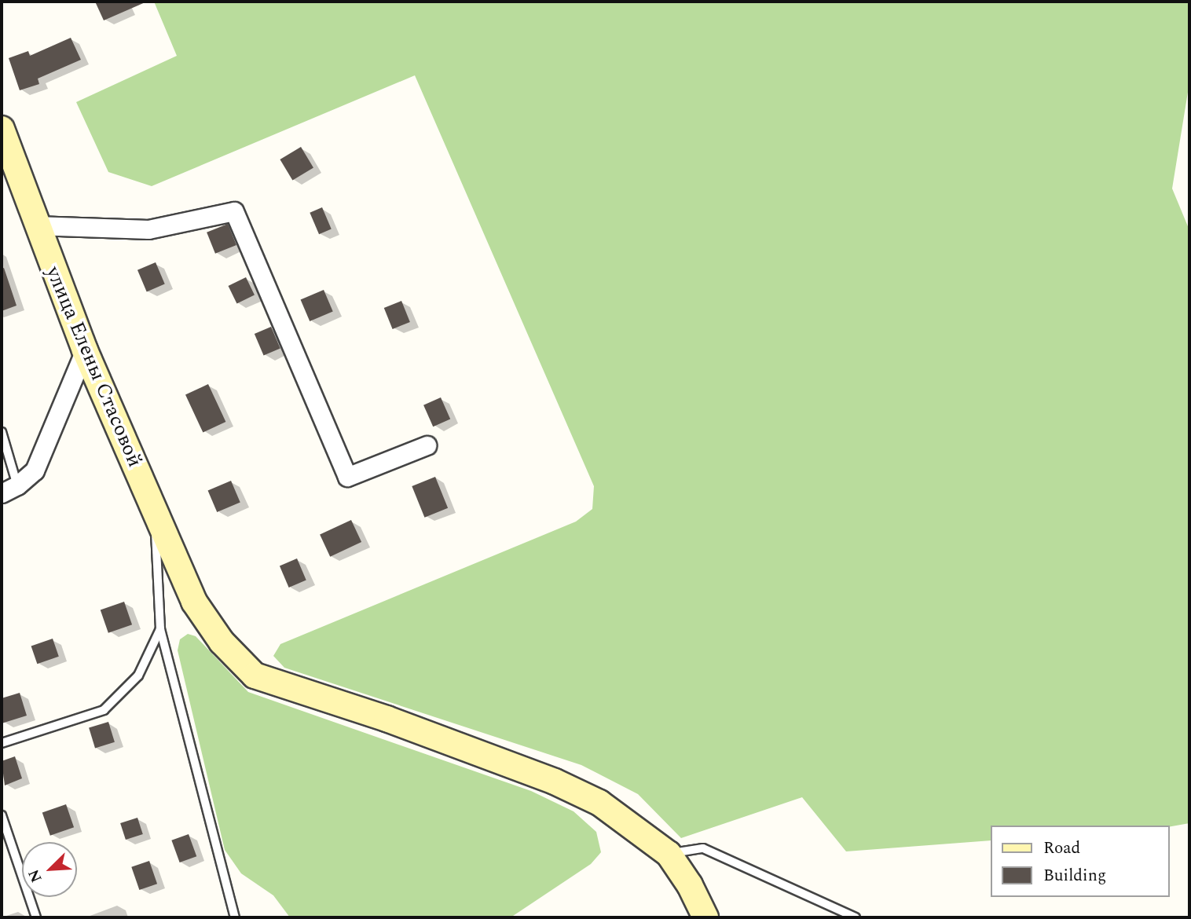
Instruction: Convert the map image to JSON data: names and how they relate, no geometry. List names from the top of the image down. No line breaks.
{"streets":{"main road":["улица Елены Стасовой"]},"legend":["Road","Building"],"north":"bottom left"}
